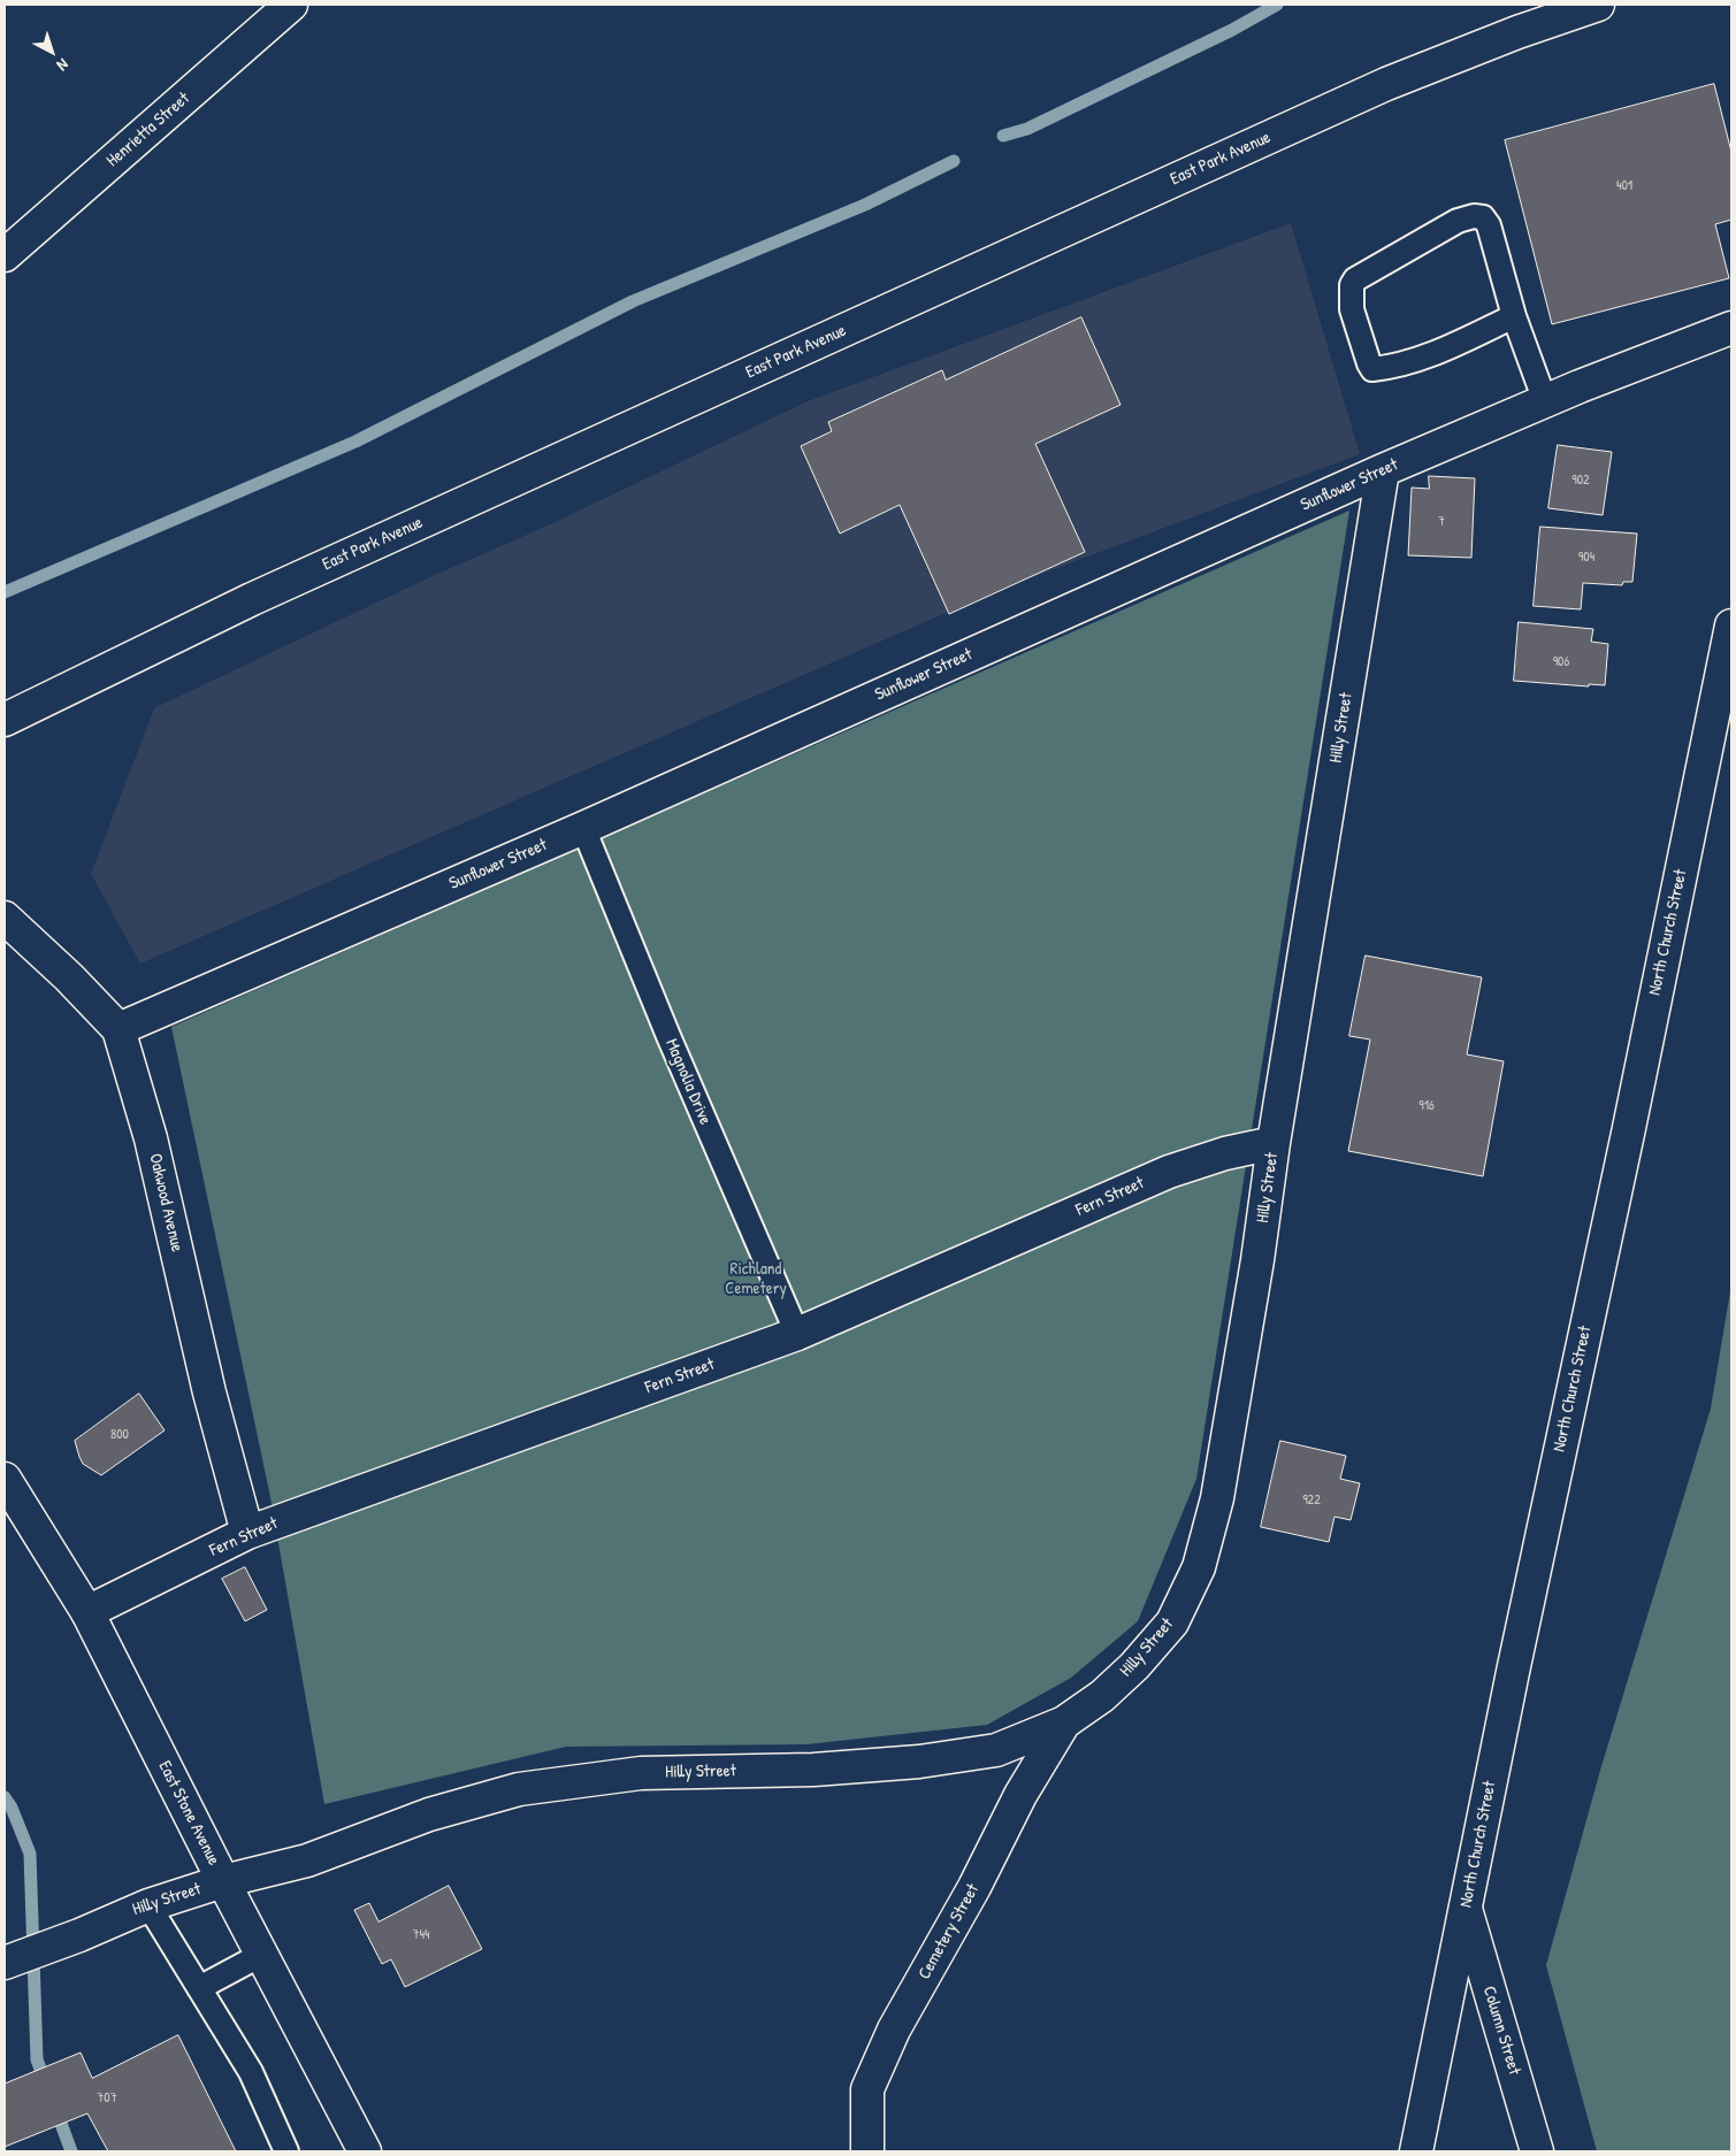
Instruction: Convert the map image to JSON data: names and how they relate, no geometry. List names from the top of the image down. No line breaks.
{"streets":{"main road":["Henrietta Street","East Park Avenue","Sunflower Street","Hilly Street","North Church Street","Fern Street","Oakwood Avenue","East Stone Avenue","Cemetery Street","Column Street"],"lane":["Magnolia Drive"]},"crossings":[["Sunflower Street","Hilly Street"],["Sunflower Street","Magnolia Drive"],["Sunflower Street","Oakwood Avenue"],["Hilly Street","Fern Street"],["Hilly Street","East Stone Avenue"],["Hilly Street","Cemetery Street"],["North Church Street","Column Street"],["Magnolia Drive","Fern Street"],["Fern Street","Oakwood Avenue"],["Fern Street","East Stone Avenue"]],"parks":["Richland Cemetery"],"house_numbers":["401","902","7","904","906","916","800","922","744","707"],"north":"bottom right"}
